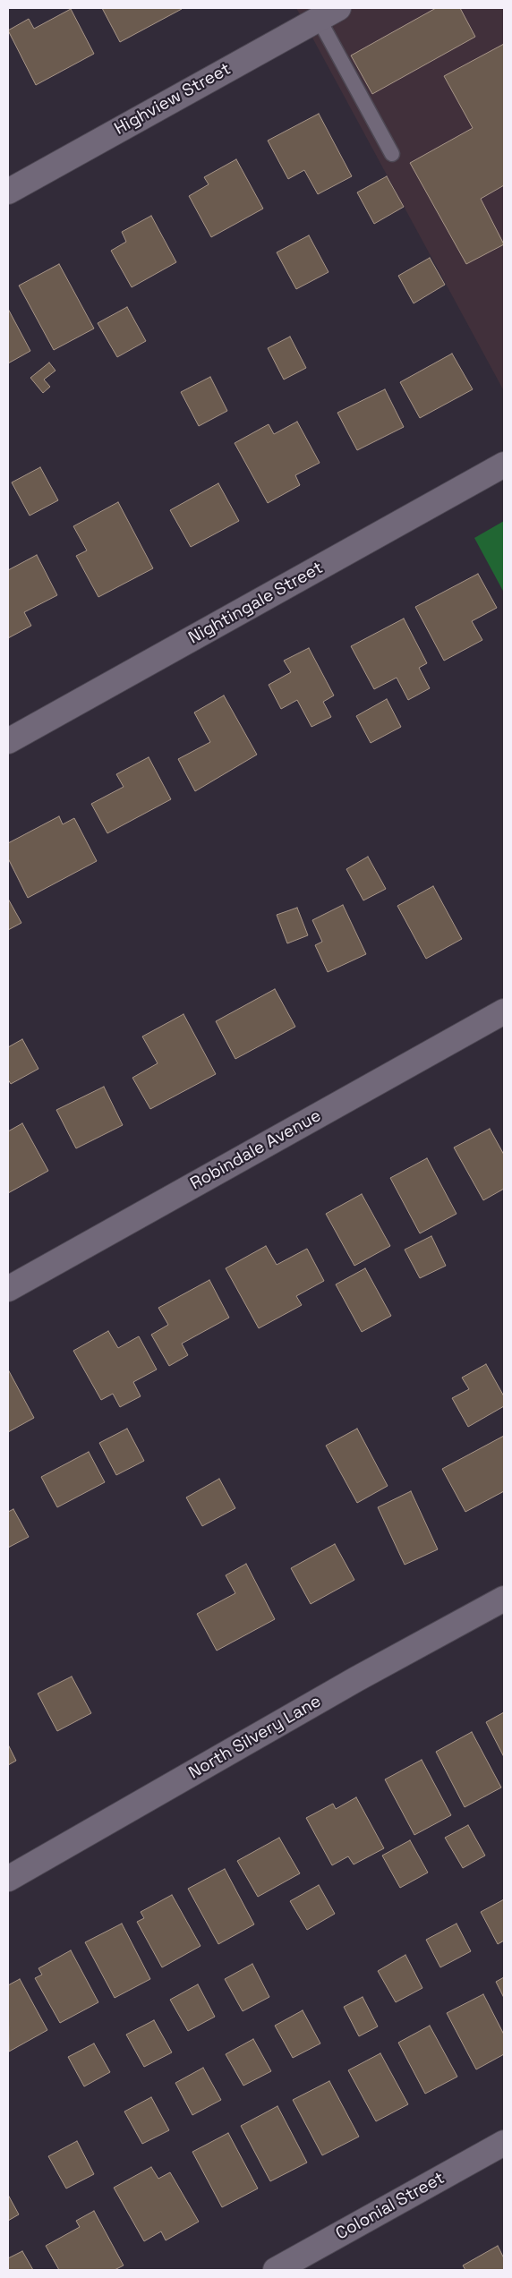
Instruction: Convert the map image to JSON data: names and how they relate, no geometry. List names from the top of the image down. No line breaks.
{"streets":{"street":["Highview Street","Nightingale Street","Robindale Avenue","North Silvery Lane","Colonial Street"]}}
